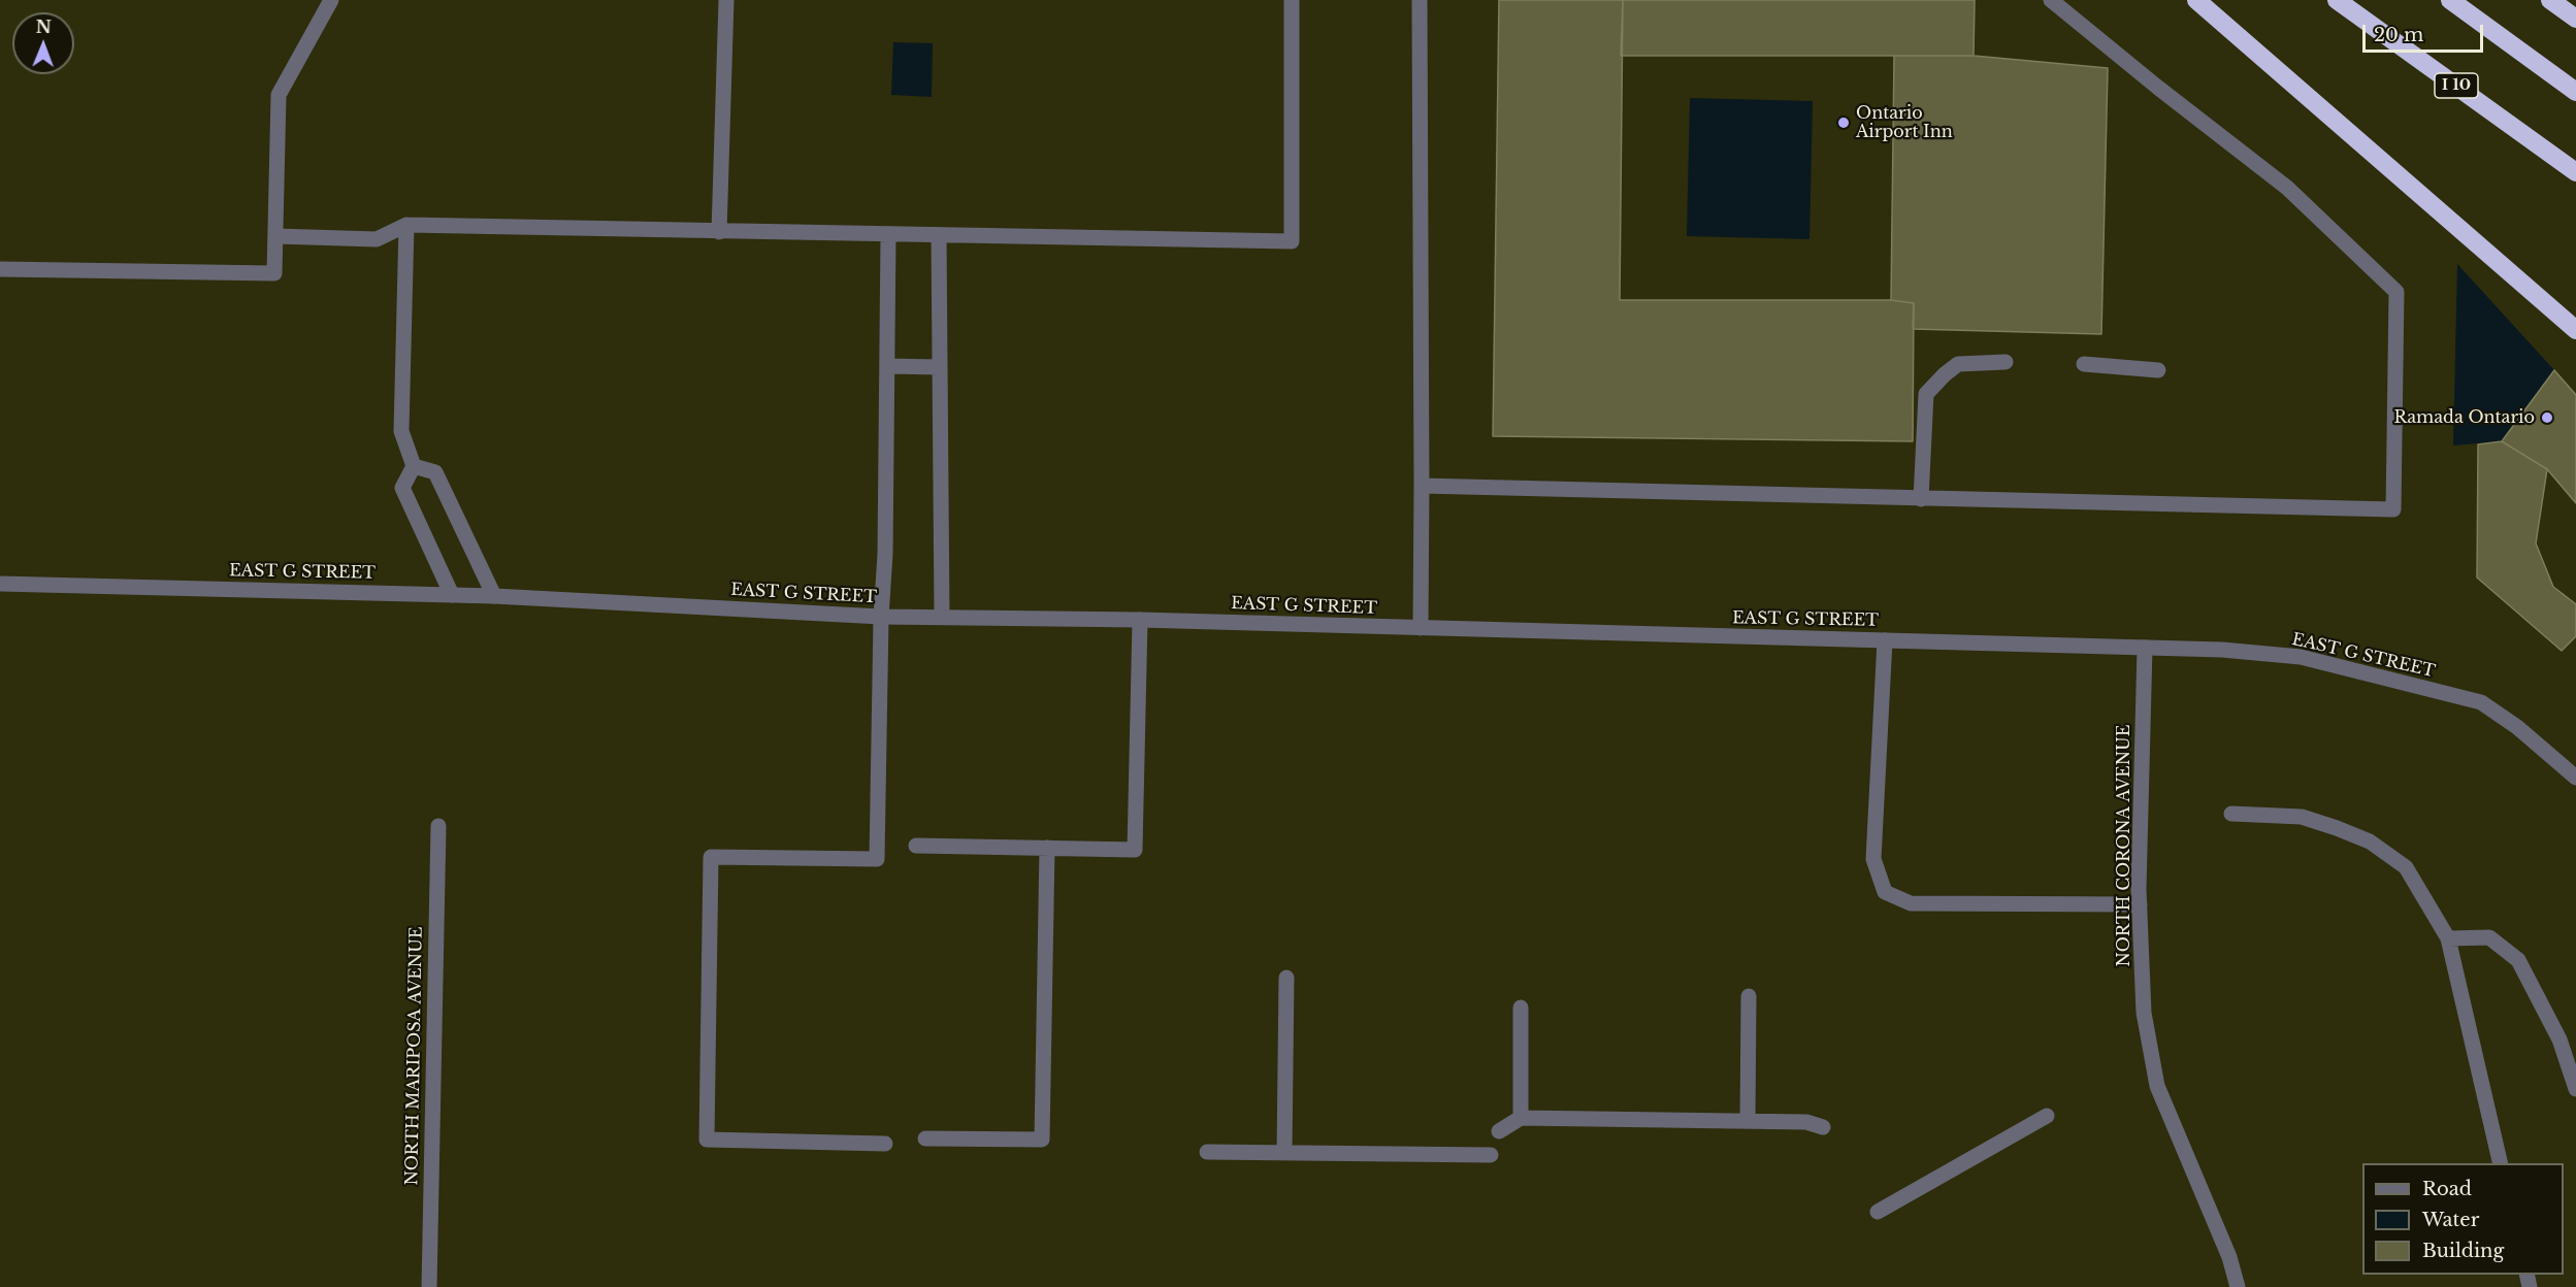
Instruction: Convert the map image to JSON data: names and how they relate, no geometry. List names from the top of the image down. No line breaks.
{"streets":{"highway":["I 10"],"street":["EAST G STREET","NORTH CORONA AVENUE","NORTH MARIPOSA AVENUE"]},"crossings":[["EAST G STREET","NORTH CORONA AVENUE"]],"places":["Ontario Airport Inn","Ramada Ontario"],"legend":["Road","Water","Building"],"scale_bar":"20 m","north":"top"}
